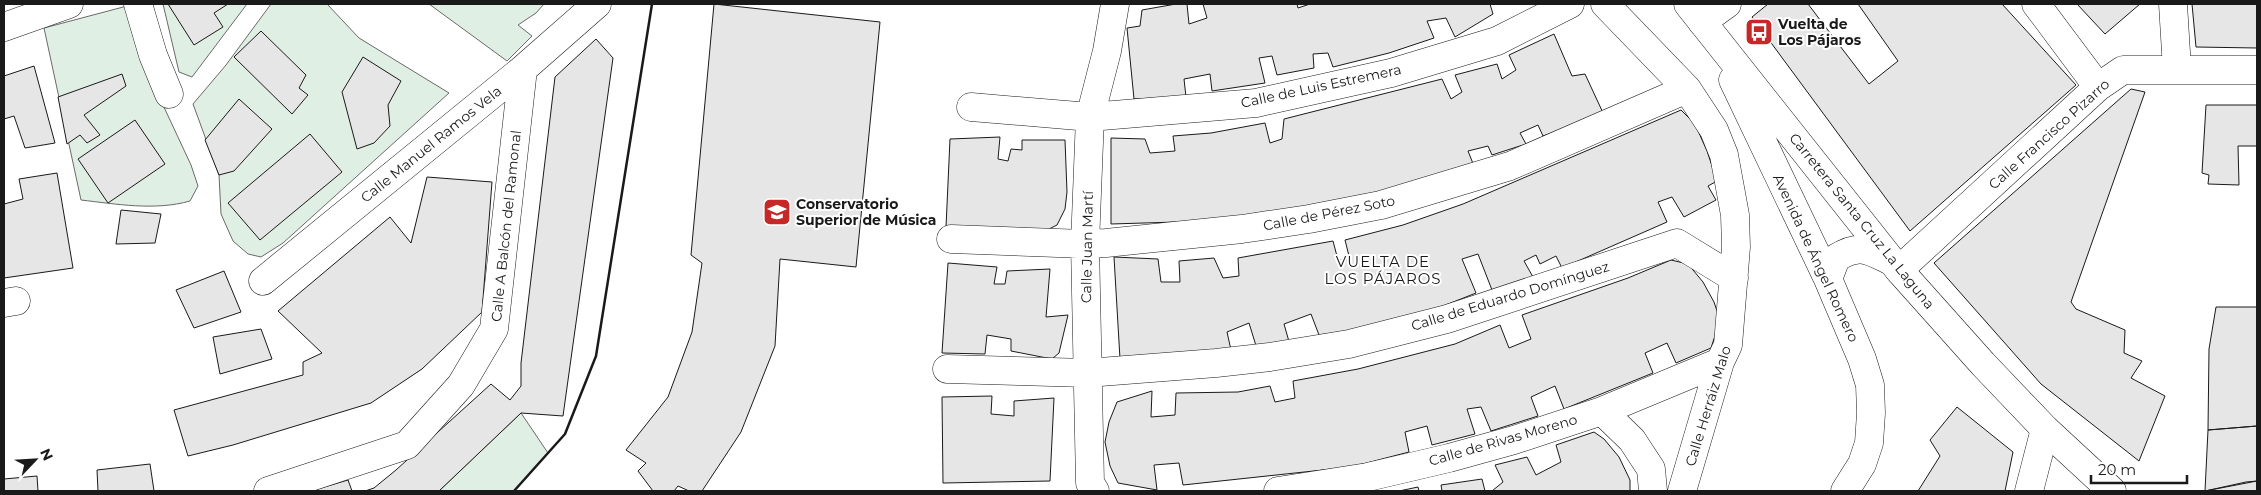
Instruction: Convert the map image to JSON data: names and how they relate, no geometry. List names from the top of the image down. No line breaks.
{"streets":{"street":["Calle de Luis Estremera","Calle Francisco Pizarro","Calle Manuel Ramos Vela","Calle de Pérez Soto","Carretera Santa Cruz La Laguna","Calle A Balcón del Ramonal","Calle Juan Martí","Avenida de Ángel Romero","Calle de Eduardo Domínguez","Calle Herráiz Malo","Calle de Rivas Moreno"]},"crossings":[["Calle de Luis Estremera","Calle Juan Martí"],["Calle Francisco Pizarro","Carretera Santa Cruz La Laguna"],["Calle Manuel Ramos Vela","Calle A Balcón del Ramonal"],["Calle de Pérez Soto","Calle Juan Martí"],["Calle de Pérez Soto","Calle Herráiz Malo"],["Carretera Santa Cruz La Laguna","Avenida de Ángel Romero"],["Calle Juan Martí","Calle de Eduardo Domínguez"],["Calle de Eduardo Domínguez","Calle Herráiz Malo"],["Calle Herráiz Malo","Calle de Rivas Moreno"]],"districts":["VUELTA DE LOS PÁJAROS"],"places":{"bus stop":["Vuelta de Los Pájaros"],"school or university":["Conservatorio Superior de Música"]},"scale_bar":"20 m","north":"top right"}
